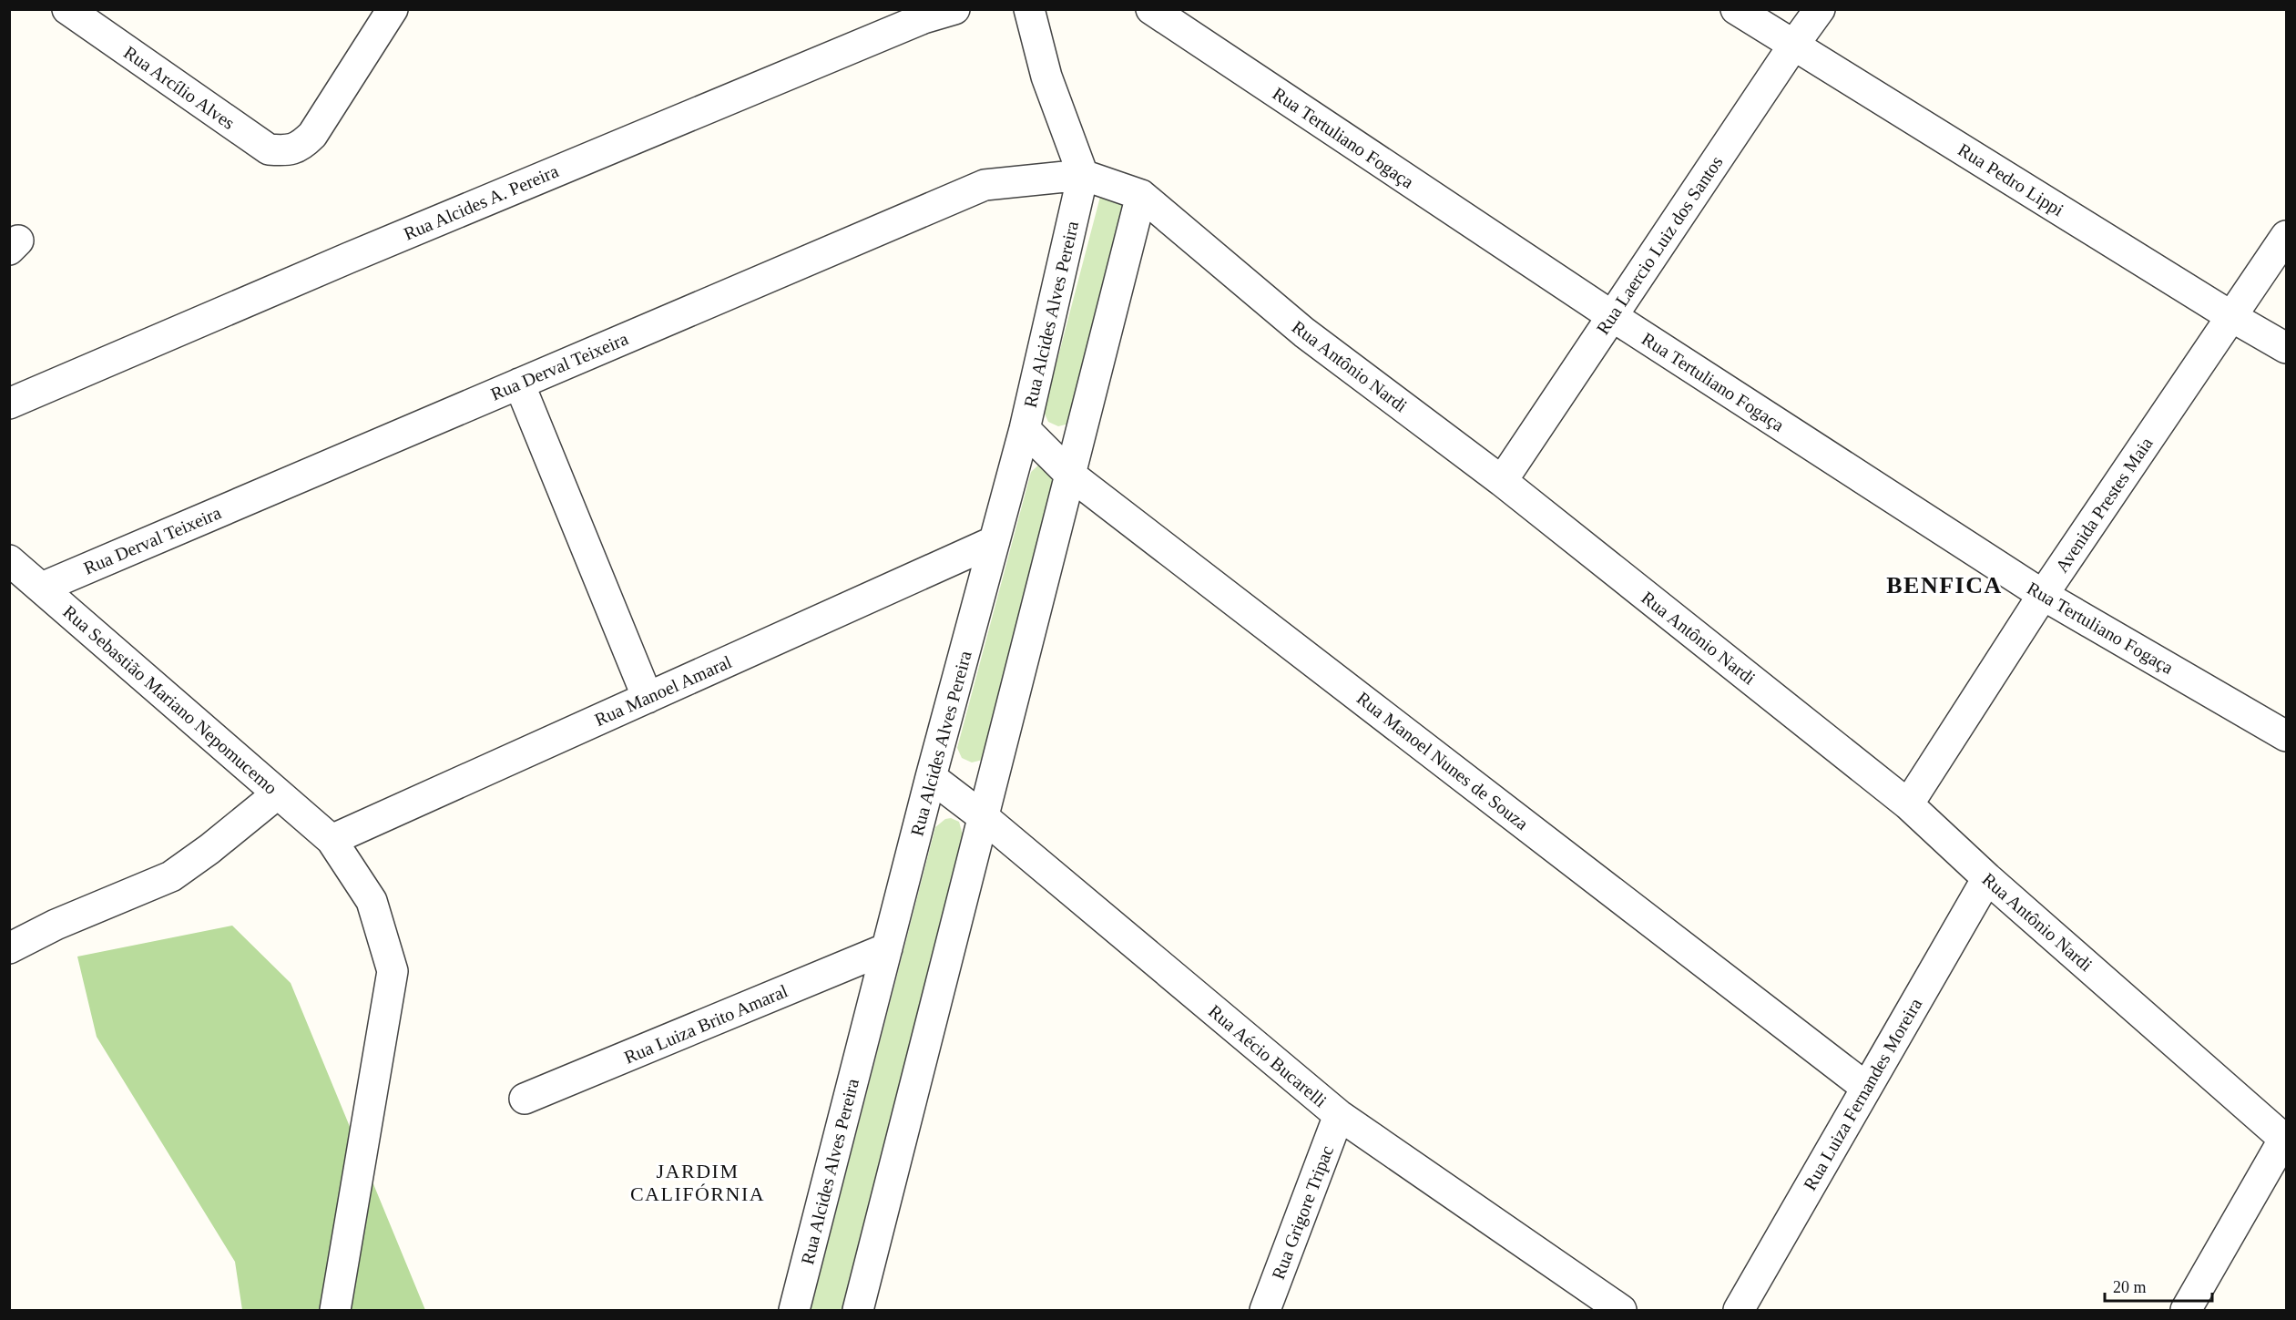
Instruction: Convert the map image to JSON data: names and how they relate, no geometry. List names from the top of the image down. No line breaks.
{"streets":{"street":["Rua Arcílio Alves","Rua Tertuliano Fogaça","Rua Pedro Lippi","Rua Alcides A. Pereira","Rua Laercio Luiz dos Santos","Rua Alcides Alves Pereira","Rua Derval Teixeira","Rua Antônio Nardi","Avenida Prestes Maia","Rua Manoel Amaral","Rua Sebastião Mariano Nepomucemo","Rua Manoel Nunes de Souza","Rua Luiza Brito Amaral","Rua Aécio Bucarelli","Rua Luiza Fernandes Moreira","Rua Grigore Tripac"]},"crossings":[["Rua Tertuliano Fogaça","Rua Laercio Luiz dos Santos"],["Rua Tertuliano Fogaça","Avenida Prestes Maia"],["Rua Pedro Lippi","Rua Laercio Luiz dos Santos"],["Rua Pedro Lippi","Avenida Prestes Maia"],["Rua Laercio Luiz dos Santos","Rua Antônio Nardi"],["Rua Alcides Alves Pereira","Rua Derval Teixeira"],["Rua Alcides Alves Pereira","Rua Antônio Nardi"],["Rua Alcides Alves Pereira","Rua Manoel Amaral"],["Rua Alcides Alves Pereira","Rua Manoel Nunes de Souza"],["Rua Alcides Alves Pereira","Rua Luiza Brito Amaral"],["Rua Alcides Alves Pereira","Rua Aécio Bucarelli"],["Rua Derval Teixeira","Rua Antônio Nardi"],["Rua Derval Teixeira","Rua Sebastião Mariano Nepomucemo"],["Rua Antônio Nardi","Avenida Prestes Maia"],["Rua Antônio Nardi","Rua Luiza Fernandes Moreira"],["Rua Manoel Amaral","Rua Sebastião Mariano Nepomucemo"],["Rua Manoel Nunes de Souza","Rua Luiza Fernandes Moreira"],["Rua Aécio Bucarelli","Rua Grigore Tripac"]],"districts":["BENFICA","JARDIM CALIFÓRNIA"],"scale_bar":"20 m"}
